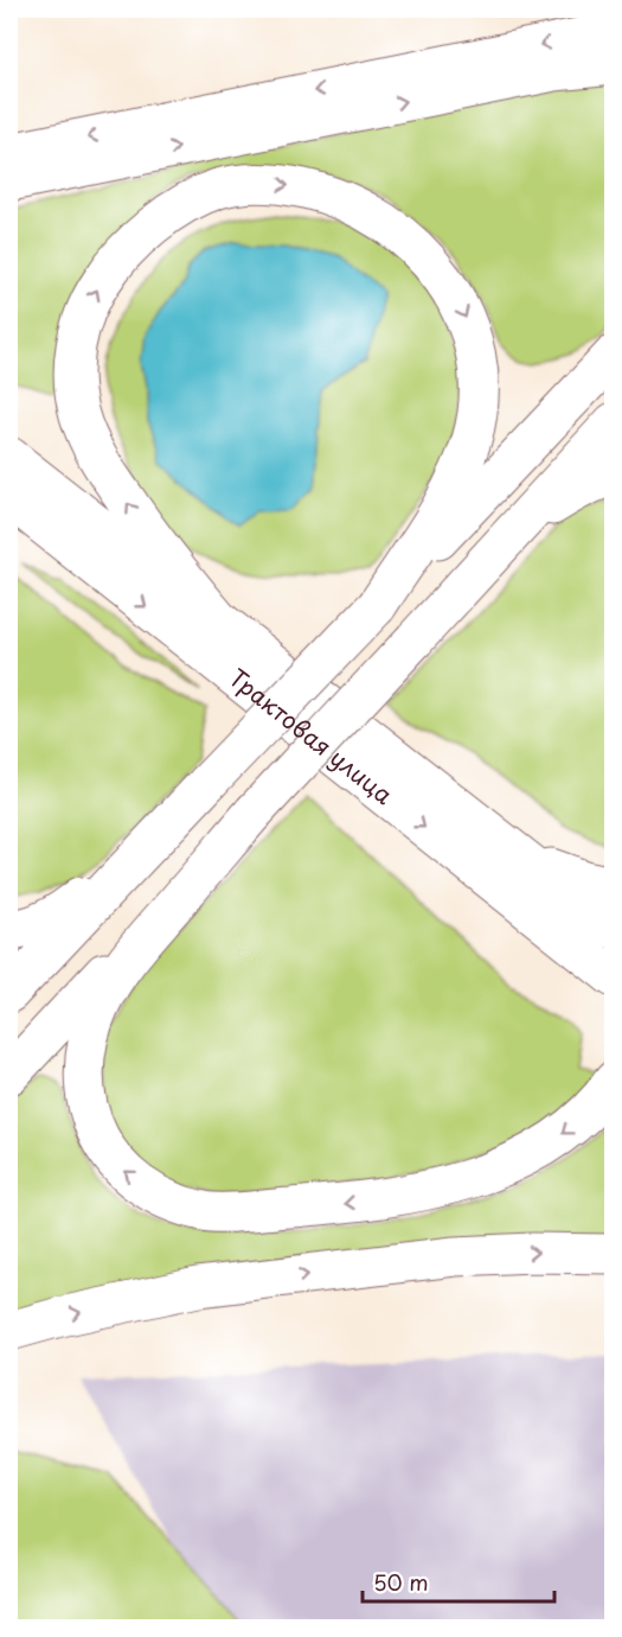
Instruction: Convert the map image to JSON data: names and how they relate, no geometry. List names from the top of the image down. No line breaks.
{"streets":{"main road":["Трактовая улица"]},"scale_bar":"50 m"}
